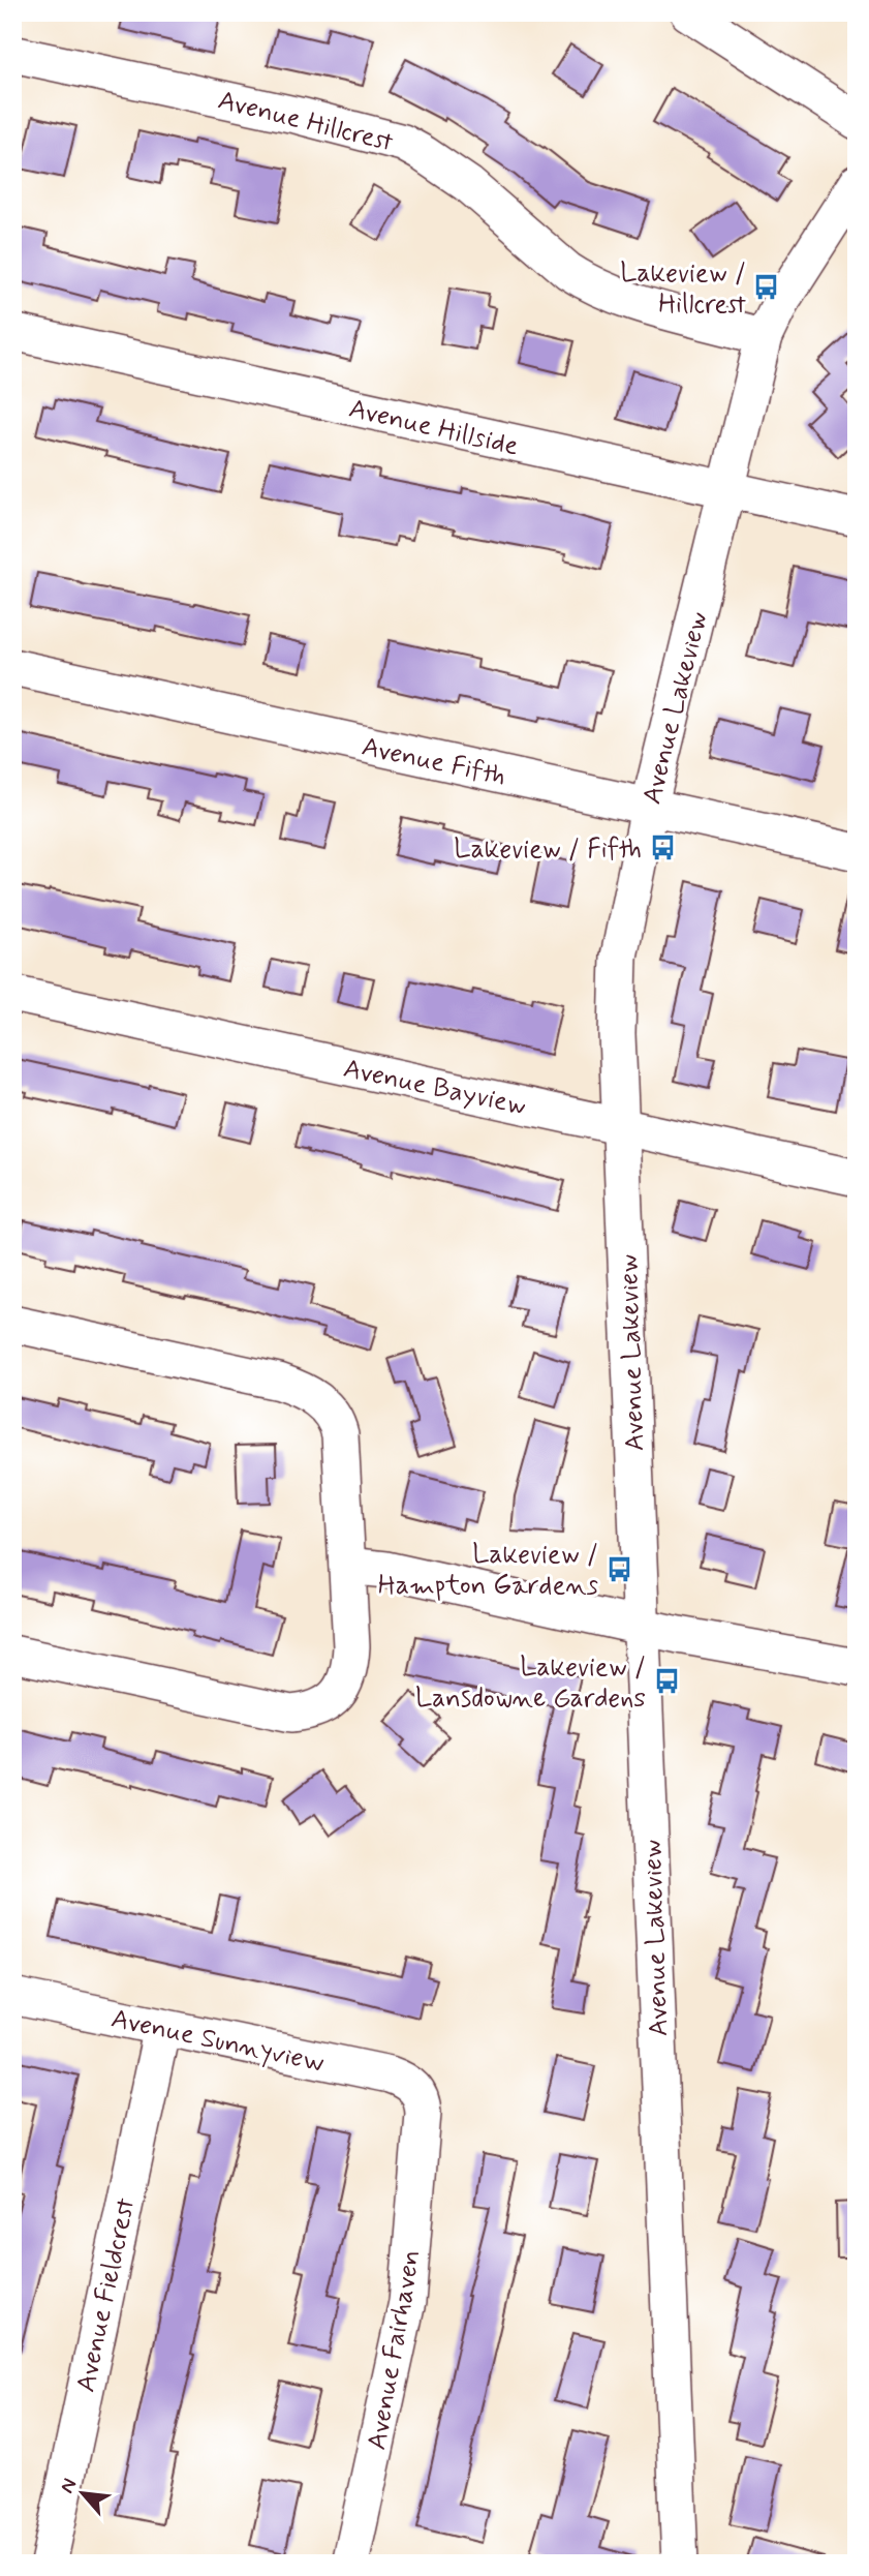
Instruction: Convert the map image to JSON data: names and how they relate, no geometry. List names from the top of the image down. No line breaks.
{"streets":{"street":["Avenue Hillcrest","Avenue Hillside","Avenue Lakeview","Avenue Fifth","Avenue Bayview","Avenue Sunnyview","Avenue Fieldcrest","Avenue Fairhaven"]},"crossings":[["Avenue Hillcrest","Avenue Lakeview"],["Avenue Hillside","Avenue Lakeview"],["Avenue Lakeview","Avenue Fifth"],["Avenue Lakeview","Avenue Bayview"],["Avenue Sunnyview","Avenue Fieldcrest"],["Avenue Sunnyview","Avenue Fairhaven"]],"places":{"bus stop":["Lakeview / Hillcrest","Lakeview / Fifth","Lakeview / Hampton Gardens","Lakeview / Lansdowne Gardens"]},"north":"top left"}
